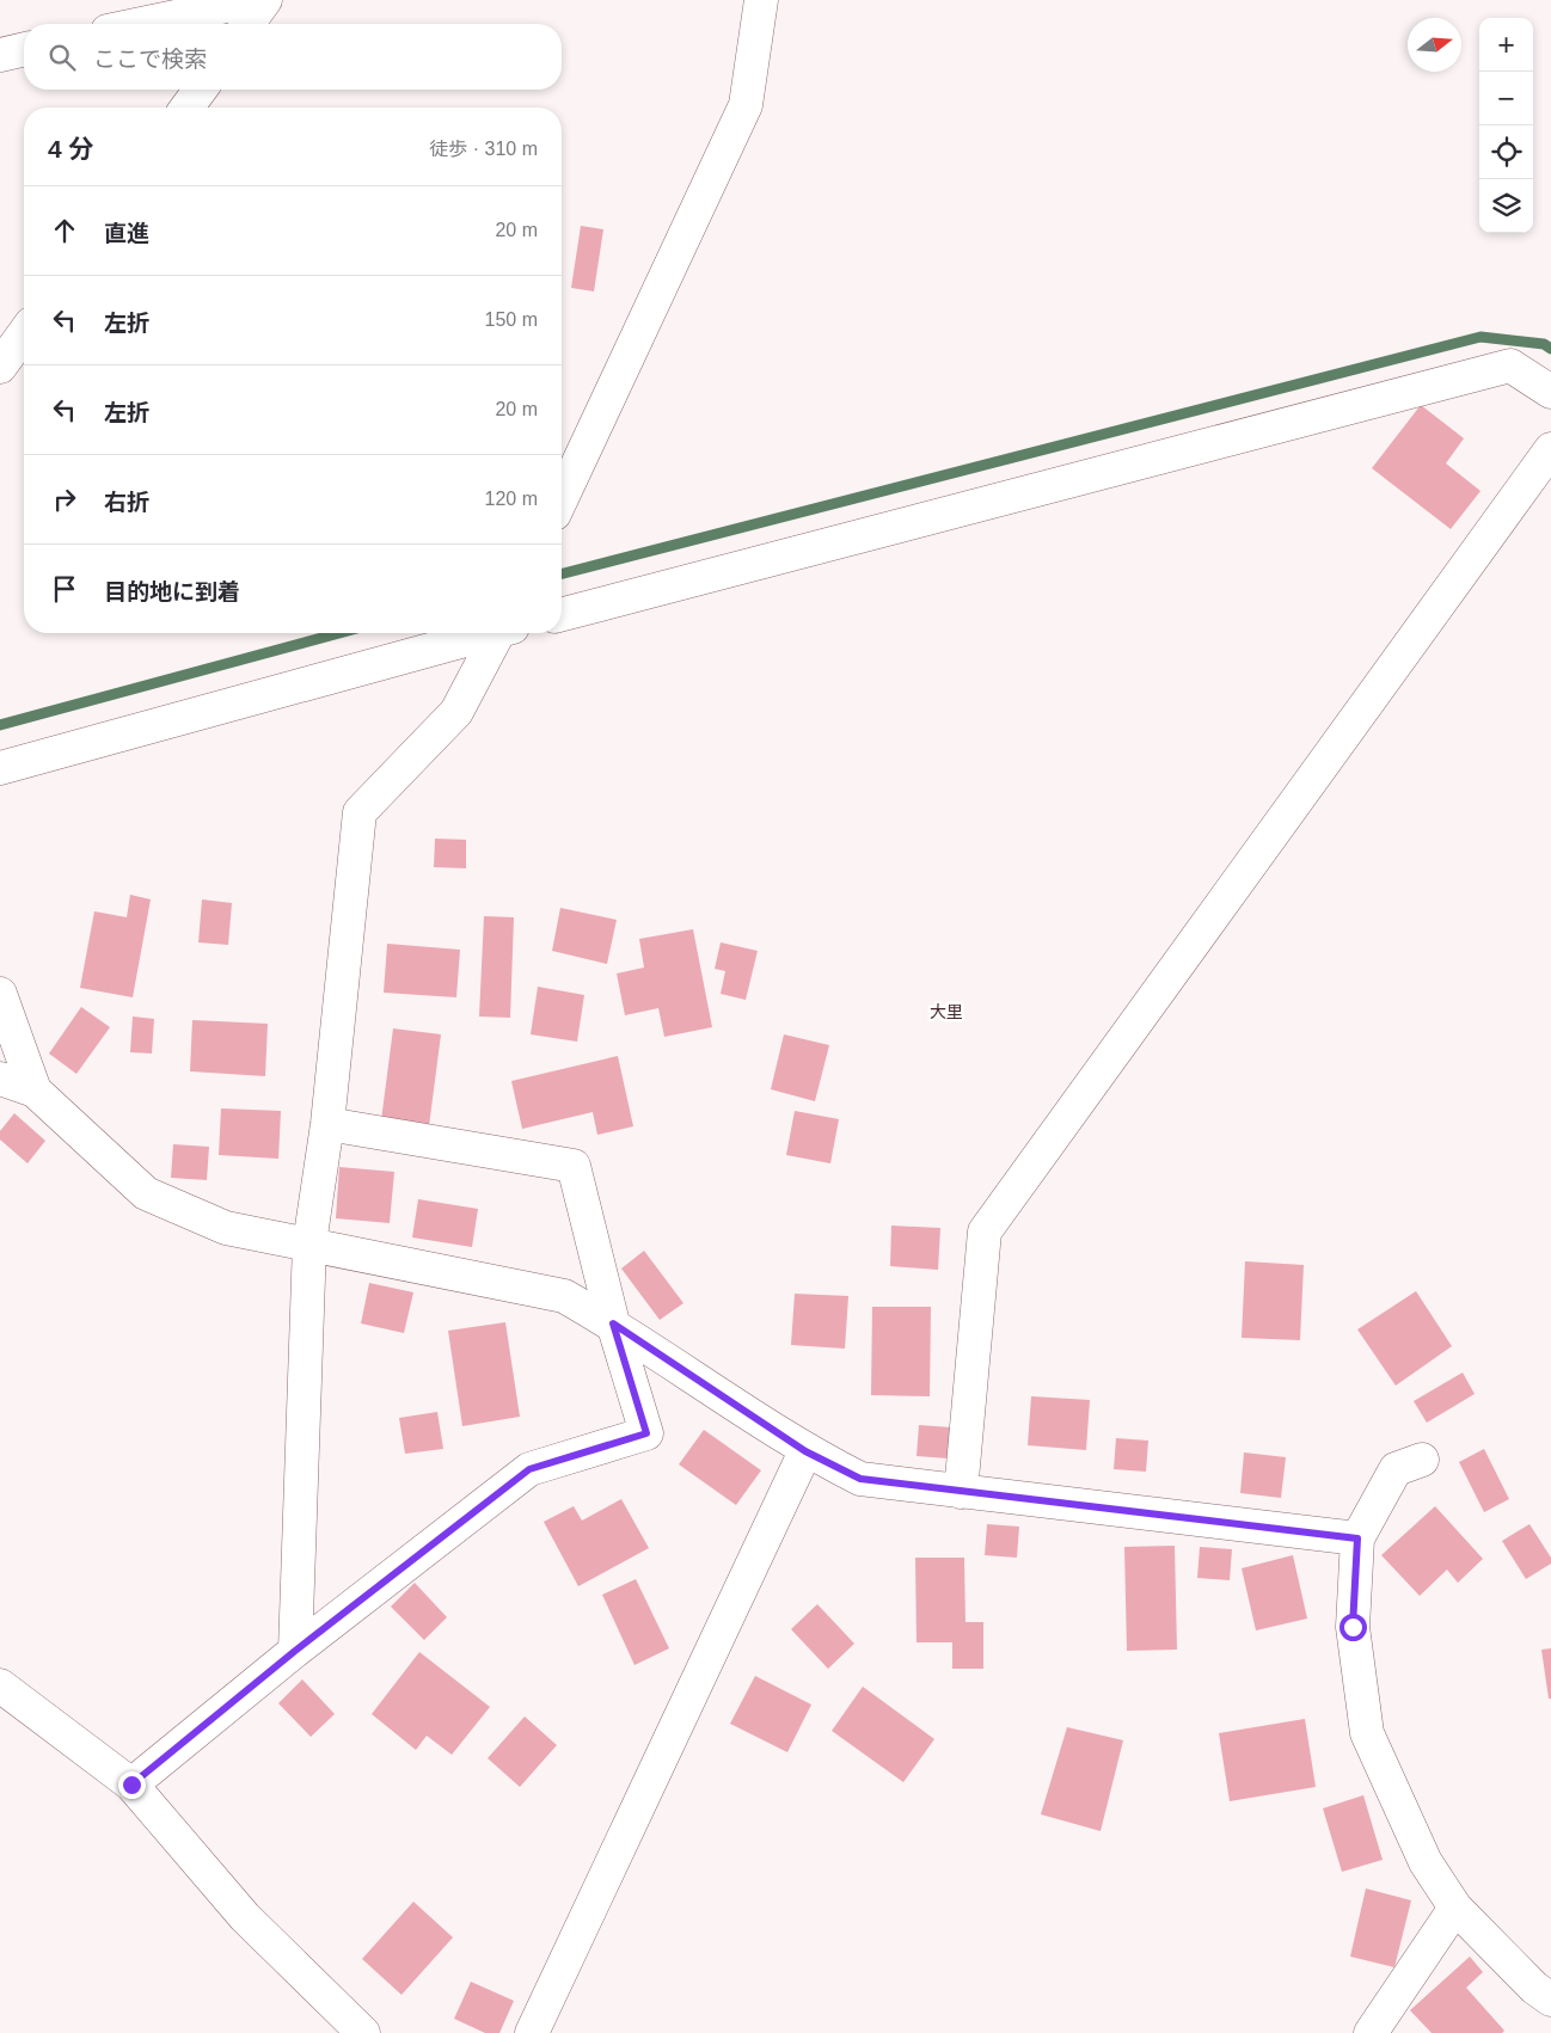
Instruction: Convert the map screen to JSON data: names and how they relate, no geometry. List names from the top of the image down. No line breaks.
{"districts":["大里"],"north":"right","page":{"map_buttons":["+","−"],"search":"ここで検索","heading":["4 分","徒歩 · 310 m"],"list":[["直進","20 m"],["左折","150 m"],["左折","20 m"],["右折","120 m"],"目的地に到着"]}}
